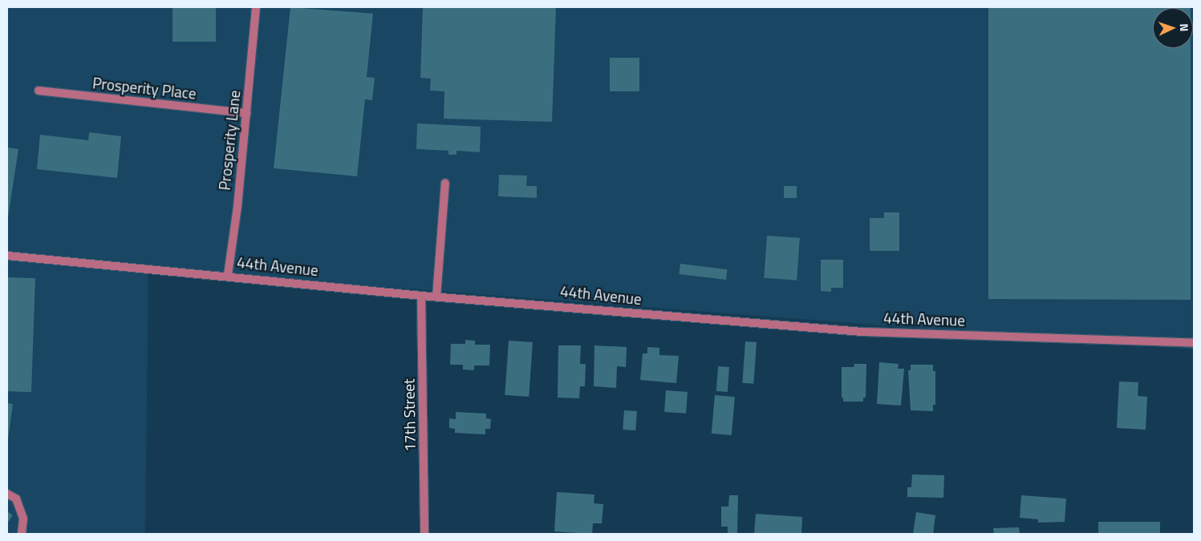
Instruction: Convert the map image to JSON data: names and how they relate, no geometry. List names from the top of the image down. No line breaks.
{"streets":{"street":["Prosperity Place","Prosperity Lane","44th Avenue","17th Street"]},"crossings":[["Prosperity Place","Prosperity Lane"],["Prosperity Lane","44th Avenue"],["44th Avenue","17th Street"]],"north":"right"}
